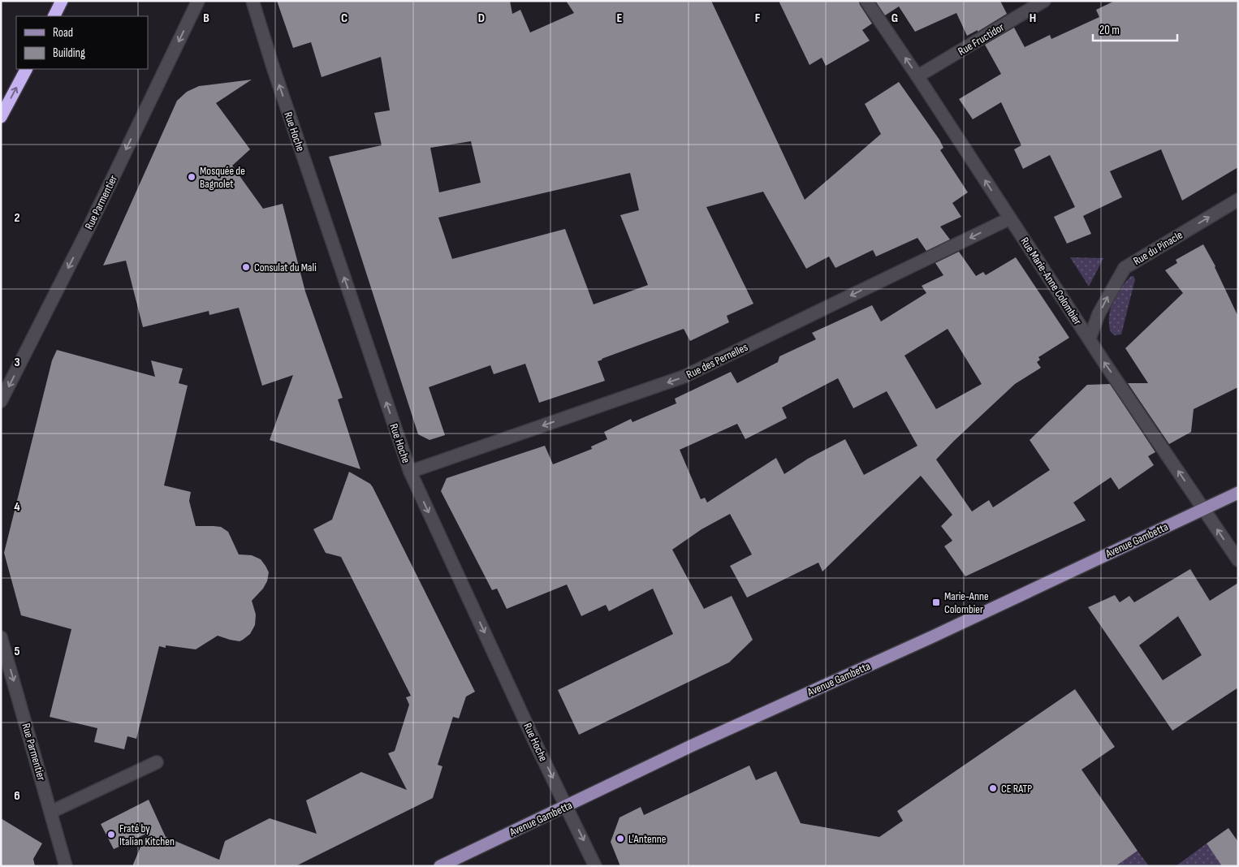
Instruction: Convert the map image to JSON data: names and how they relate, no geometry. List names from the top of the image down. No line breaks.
{"streets":{"main road":["Avenue Gambetta"],"street":["Rue Fructidor","Rue Hoche","Rue Parmentier","Rue du Pinacle","Rue Marie-Anne Colombier","Rue des Pernelles"]},"crossings":[["Rue Fructidor","Rue Marie-Anne Colombier"],["Rue Hoche","Rue des Pernelles"],["Rue Hoche","Avenue Gambetta"],["Rue du Pinacle","Rue Marie-Anne Colombier"],["Rue Marie-Anne Colombier","Rue des Pernelles"],["Rue Marie-Anne Colombier","Avenue Gambetta"]],"one_way":["Rue Parmentier","Rue du Pinacle","Rue Marie-Anne Colombier","Rue des Pernelles"],"places":{"other":["Mosquée de Bagnolet","Consulat du Mali","CE RATP","Fraté by Italian Kitchen","L'Antenne"],"transit":["Marie-Anne Colombier"]},"legend":["Road","Building"],"scale_bar":"20 m","grid":{"columns":["B","C","D","E","F","G","H"],"rows":["2","3","4","5","6"]}}
